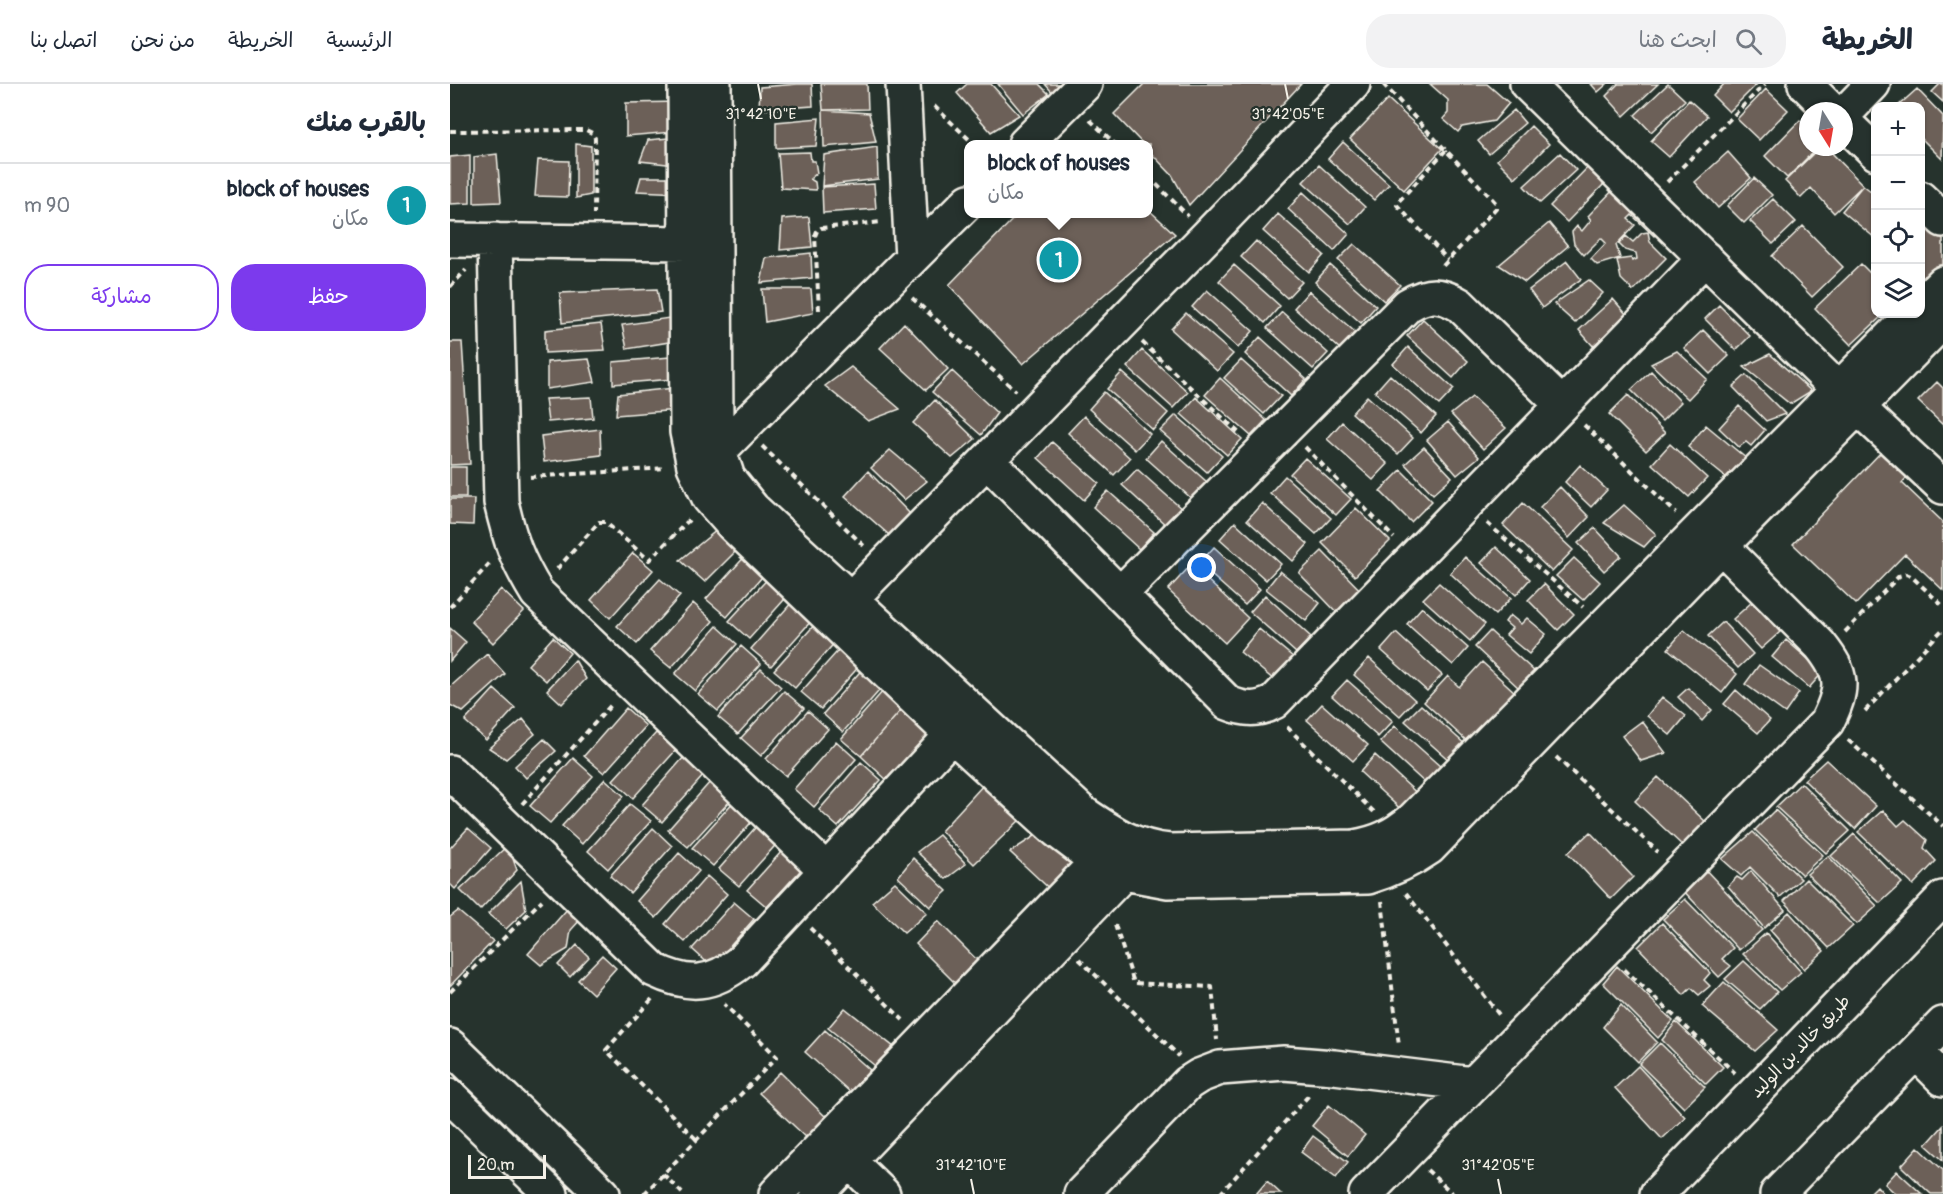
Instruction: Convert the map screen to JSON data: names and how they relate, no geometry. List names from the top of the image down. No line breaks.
{"streets":{"street":["طريق خالد بن الوليد"]},"scale_bar":"20 m","north":"bottom","page":{"header":"الخريطة","search":"ابحث هنا","nav":["الرئيسية","الخريطة","من نحن","اتصل بنا"],"heading":"بالقرب منك","map_buttons":["+","−"],"popup":["block of houses","مكان"],"list":[{"mark":"1","name":"block of houses","note":"مكان","value":"90 m"}],"pins":"1","buttons":["حفظ","مشاركة"],"scale":"20 m"},"coordinates":["31°42'10\"E","31°42'05\"E"]}
